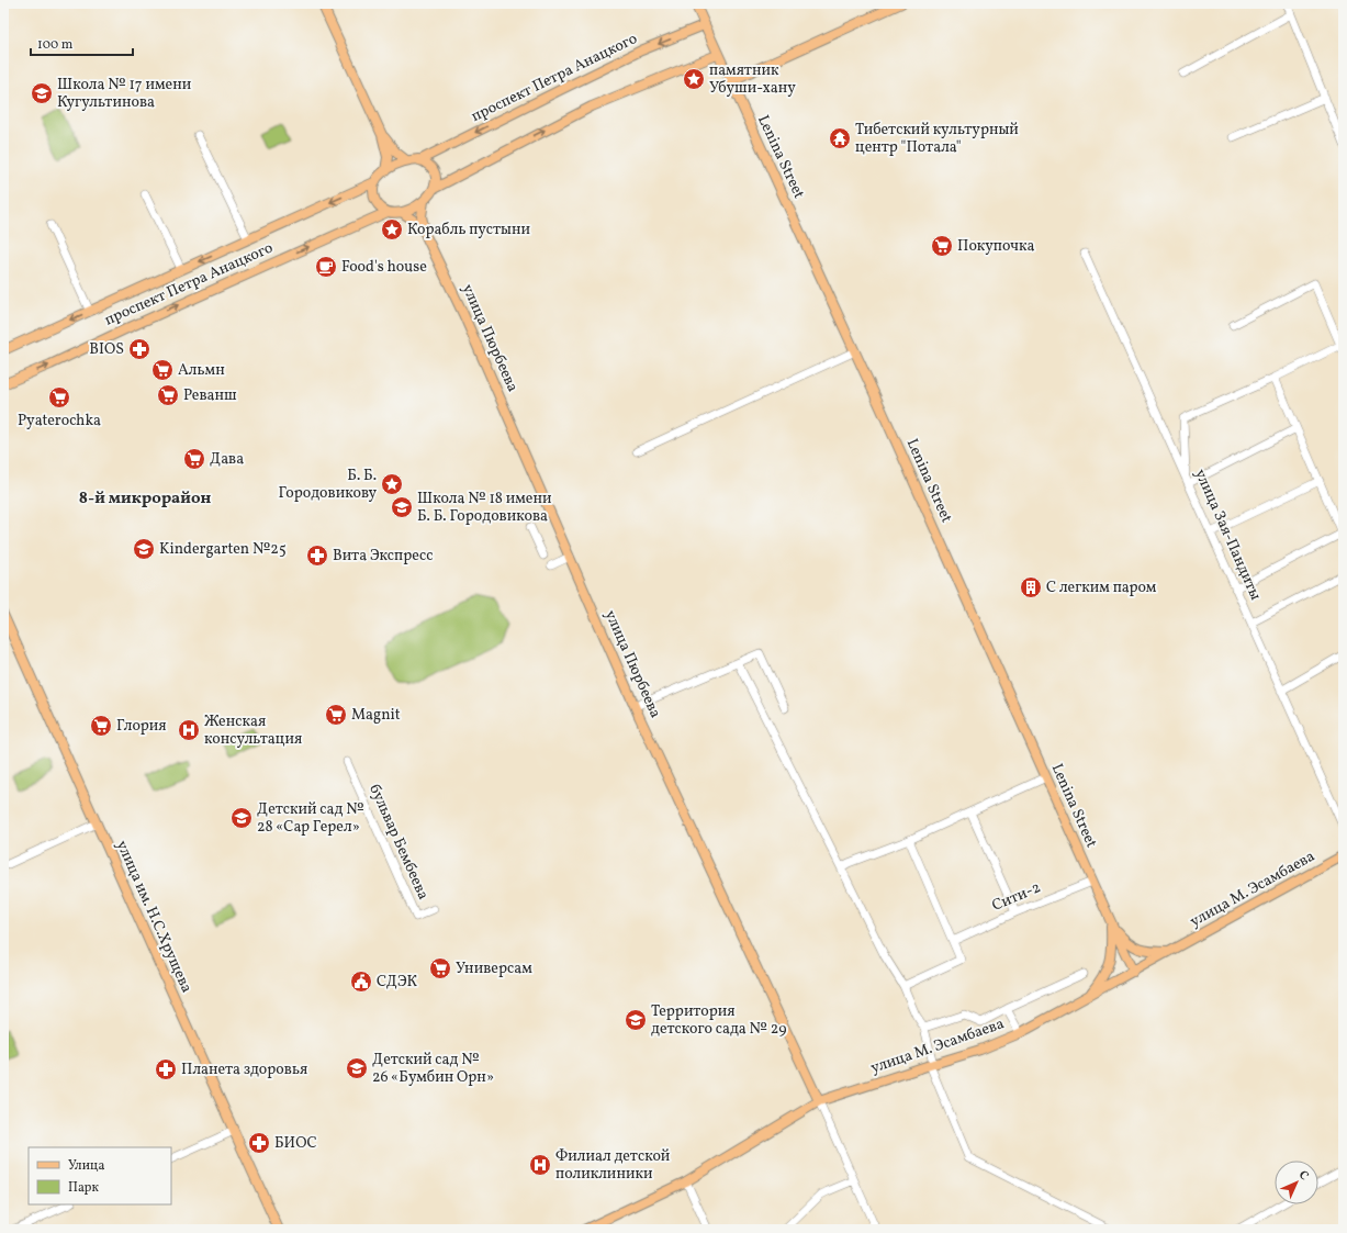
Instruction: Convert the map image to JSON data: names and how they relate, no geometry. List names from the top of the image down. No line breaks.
{"streets":{"main road":["проспект Петра Анацкого","Lenina Street","улица Пюрбеева","улица М. Эсамбаева","улица им. Н.С.Хрущева"],"street":["улица Зая-Пандиты","бульвар Бембеева","Сити-2"]},"crossings":[["проспект Петра Анацкого","Lenina Street"],["Lenina Street","улица М. Эсамбаева"],["Lenina Street","Сити-2"],["улица Пюрбеева","улица М. Эсамбаева"]],"districts":["8-й микрорайон"],"places":{"place":["памятник Убуши-хану","Корабль пустыни","Б. Б. Городовикову"],"school or university":["Школа № 17 имени Кугультинова","Школа № 18 имени Б. Б. Городовикова","Kindergarten №25","Детский сад № 28 «Сар Герел»","Территория детского сада № 29","Детский сад № 26 «Бумбин Орн»"],"temple":["Тибетский культурный центр \"Потала\""],"supermarket":["Покупочка","Альмн","Реванш","Pyaterochka","Дава","Magnit","Глория","Универсам"],"cafe":["Food's house"],"pharmacy":["BIOS","Вита Экспресс","Планета здоровья","БИОС"],"building":["С легким паром"],"hospital":["Женская консультация","Филиал детской поликлиники"],"public building":["СДЭК"]},"legend":["Улица","Парк"],"scale_bar":"100 m","north":"top right"}
